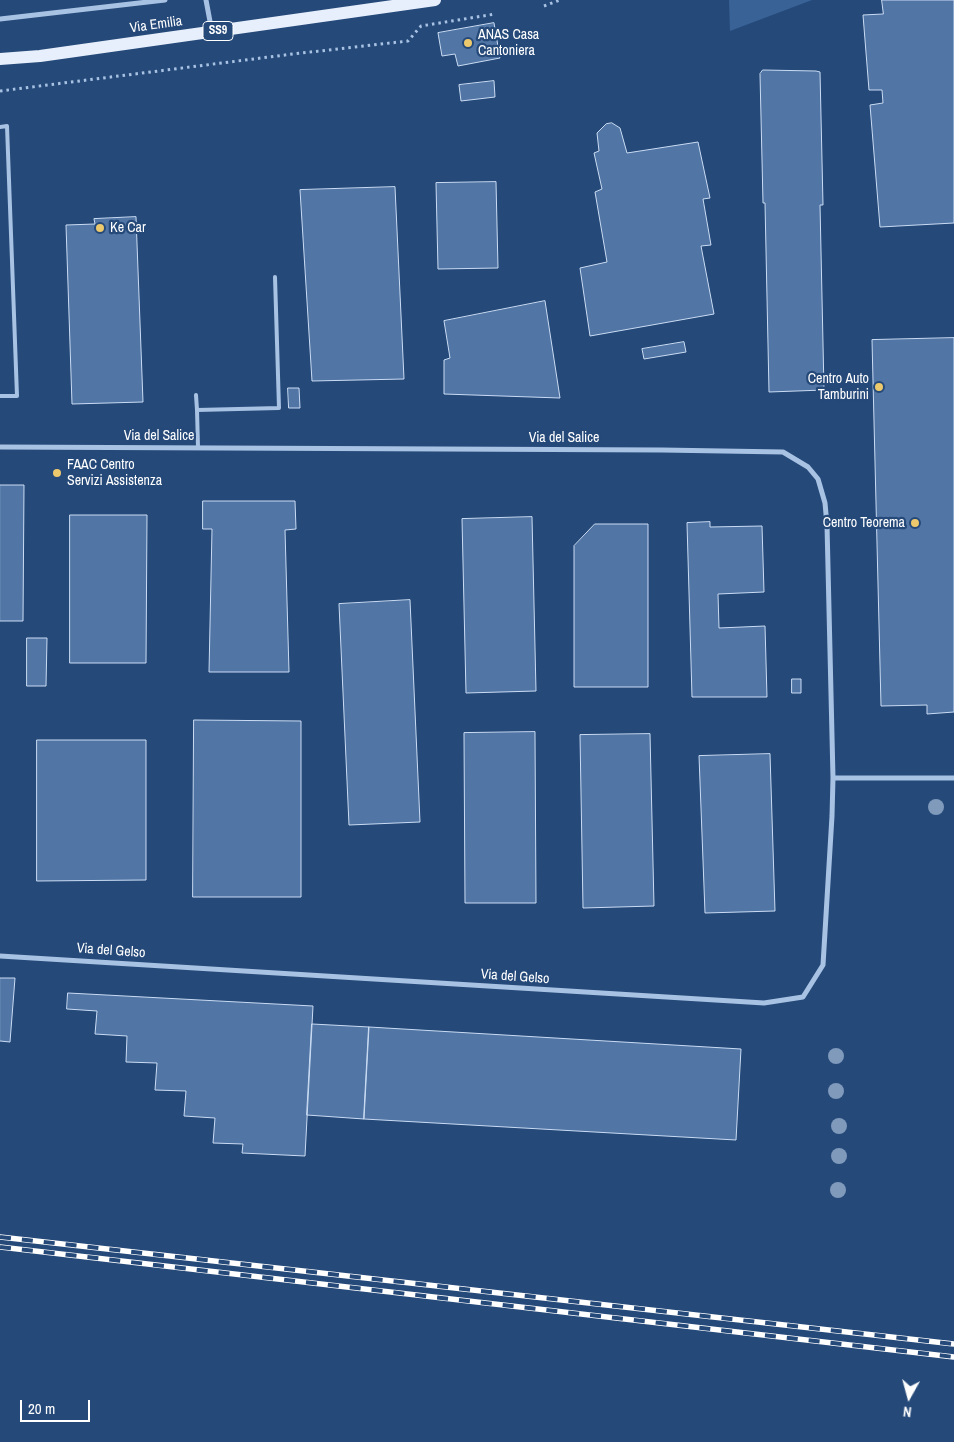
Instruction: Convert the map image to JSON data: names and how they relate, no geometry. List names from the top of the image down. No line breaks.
{"streets":{"main road":["Via Emilia","SS9"],"street":["Via del Salice","Via del Gelso"]},"crossings":[["Via del Salice","Via del Gelso"]],"places":["ANAS Casa Cantoniera","Ke Car","Centro Auto Tamburini","FAAC Centro Servizi Assistenza","Centro Teorema"],"scale_bar":"20 m","north":"bottom"}
